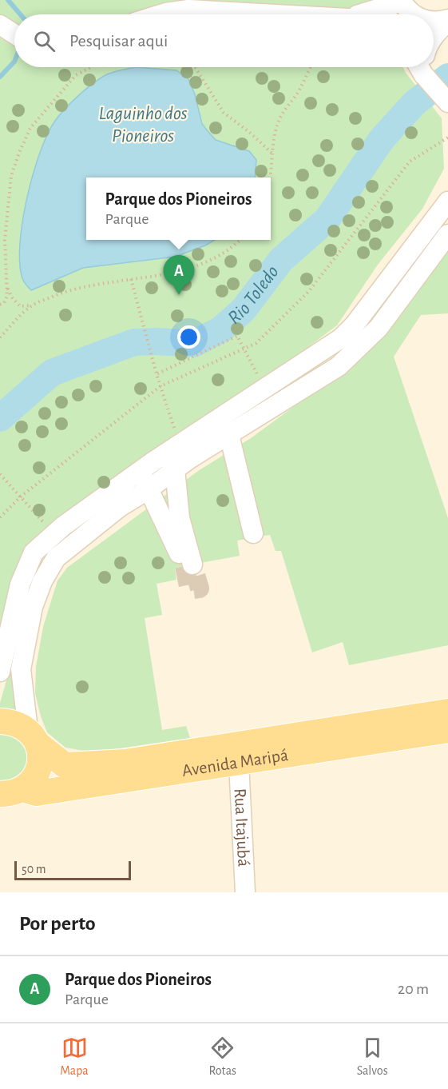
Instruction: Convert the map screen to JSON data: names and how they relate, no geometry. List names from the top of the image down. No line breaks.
{"streets":{"main road":["Avenida Maripá"],"street":["Rua Itajubá"]},"crossings":[["Avenida Maripá","Rua Itajubá"]],"water":["Laguinho dos Pioneiros","Rio Toledo"],"scale_bar":"50 m","page":{"search":"Pesquisar aqui","popup":["Parque dos Pioneiros","Parque"],"pins":"A","scale":"50 m","heading":"Por perto","list":[{"mark":"A","name":"Parque dos Pioneiros","note":"Parque","value":"20 m"}],"nav":["Mapa","Rotas","Salvos"]}}
